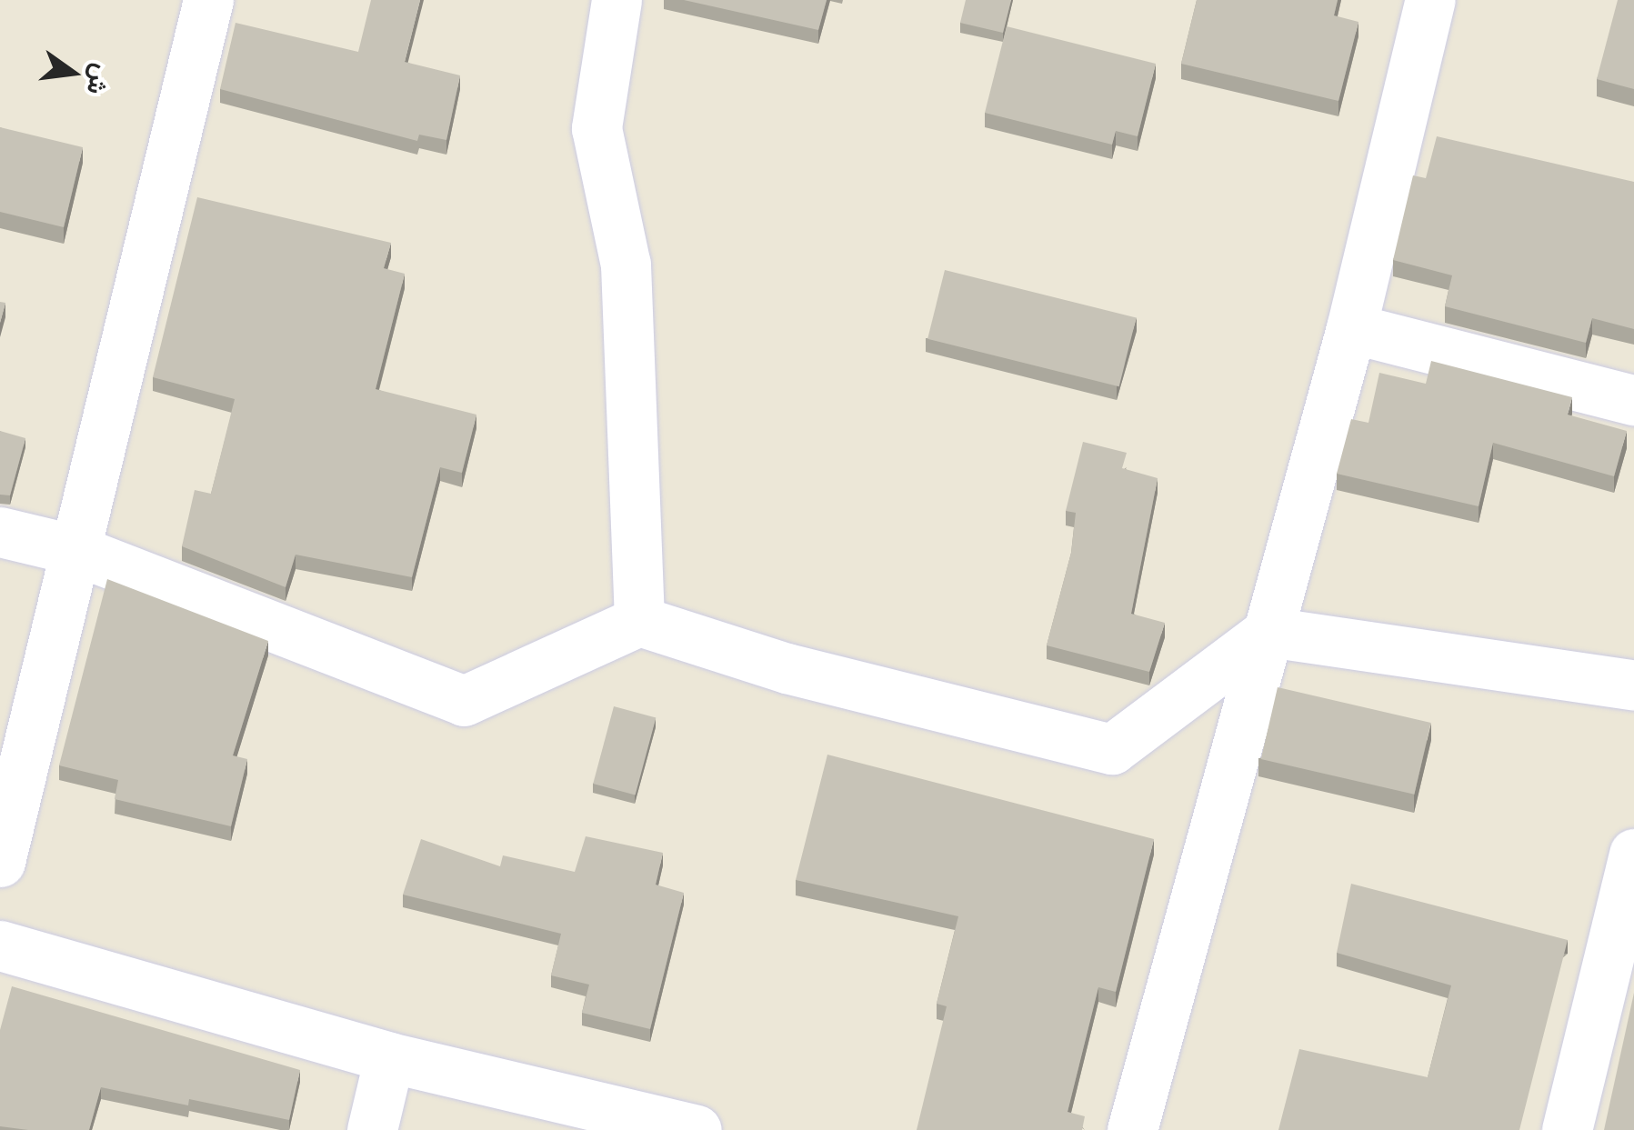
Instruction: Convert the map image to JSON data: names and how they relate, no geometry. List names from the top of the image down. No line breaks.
{"north":"right"}
